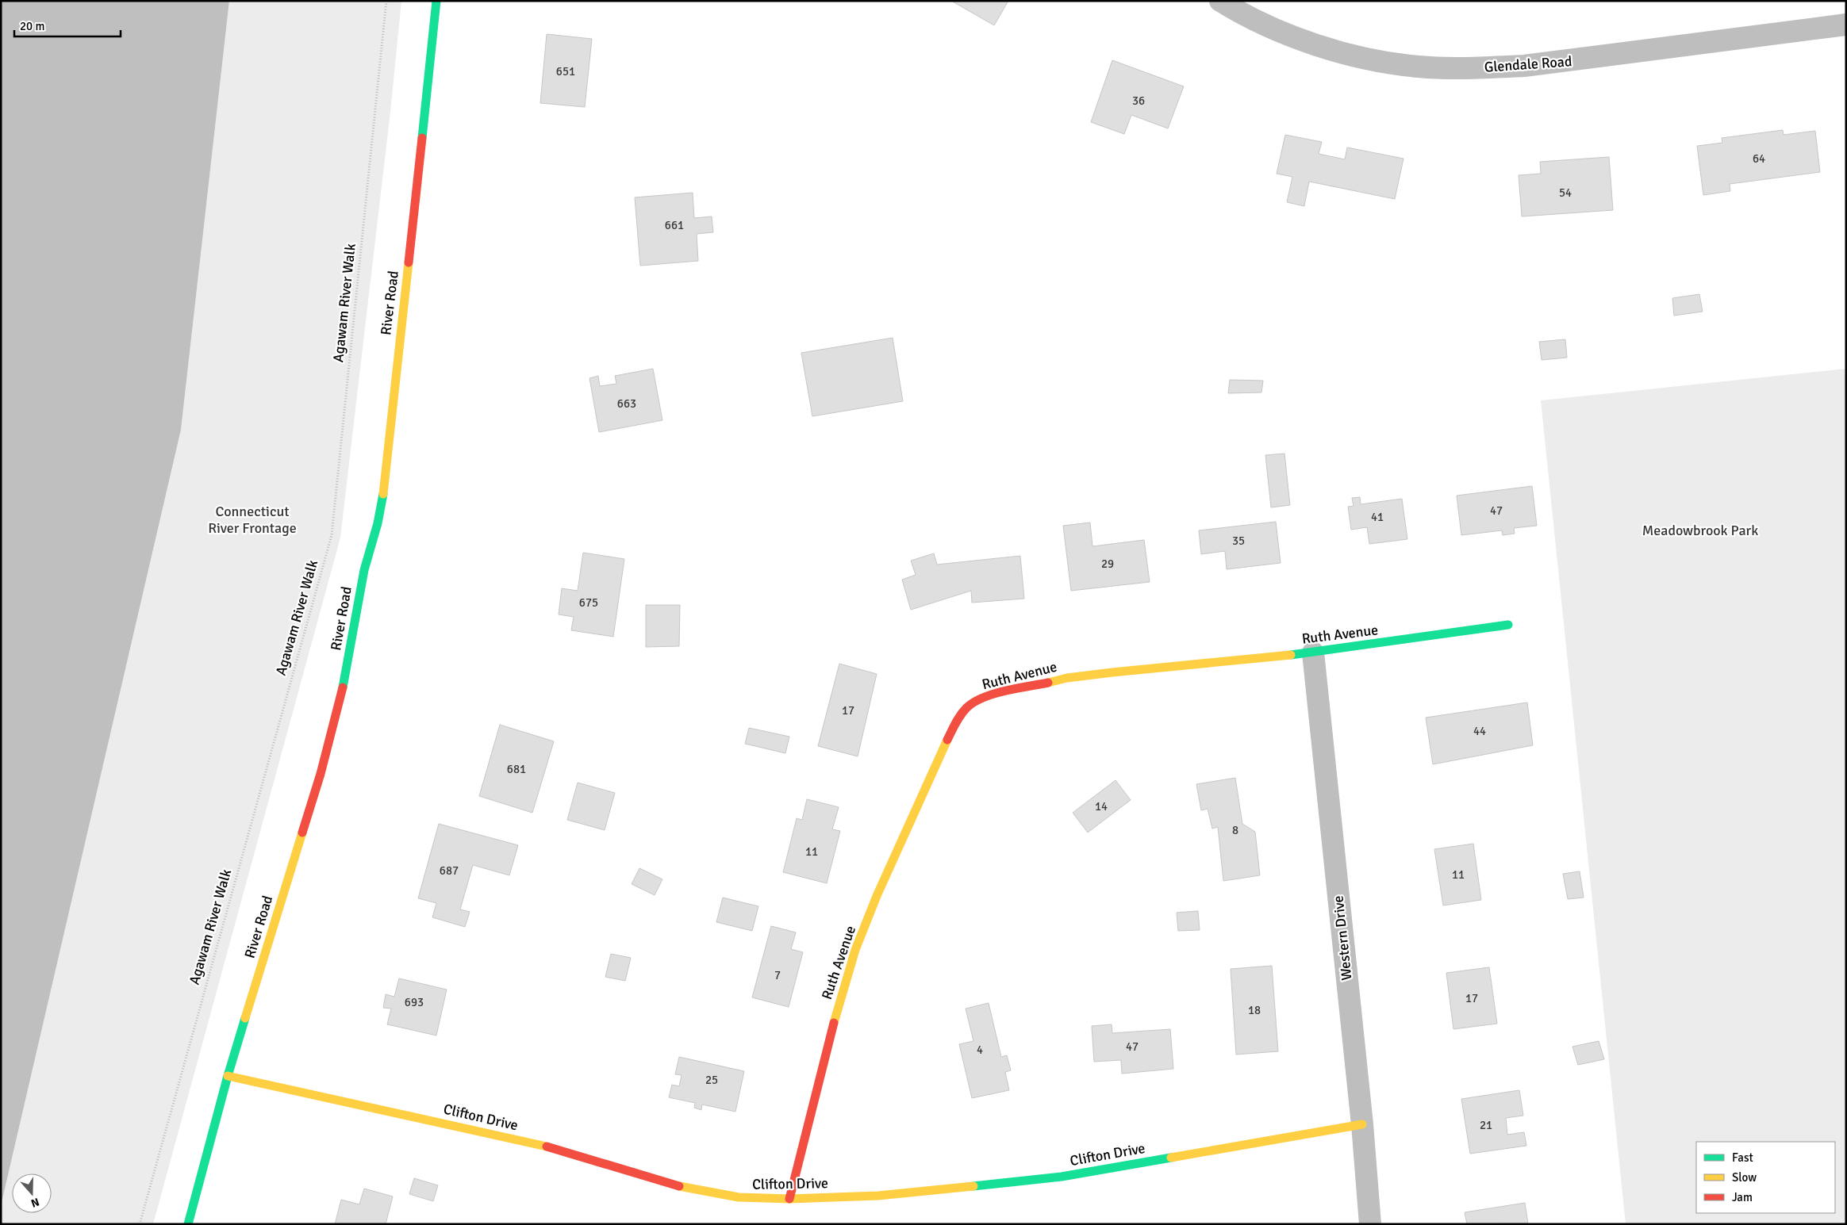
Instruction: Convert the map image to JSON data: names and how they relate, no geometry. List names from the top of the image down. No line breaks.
{"streets":{"street":["Glendale Road","River Road","Ruth Avenue","Western Drive","Clifton Drive"],"path":["Agawam River Walk"]},"crossings":[["River Road","Clifton Drive"],["Ruth Avenue","Western Drive"],["Ruth Avenue","Clifton Drive"],["Western Drive","Clifton Drive"]],"parks":["Connecticut River Frontage","Meadowbrook Park"],"house_numbers":["651","36","64","54","661","663","47","41","35","29","675","17","44","681","14","8","11","687","11","7","17","693","18","47","4","25","21"],"legend":["Fast","Slow","Jam"],"scale_bar":"20 m","north":"bottom"}
